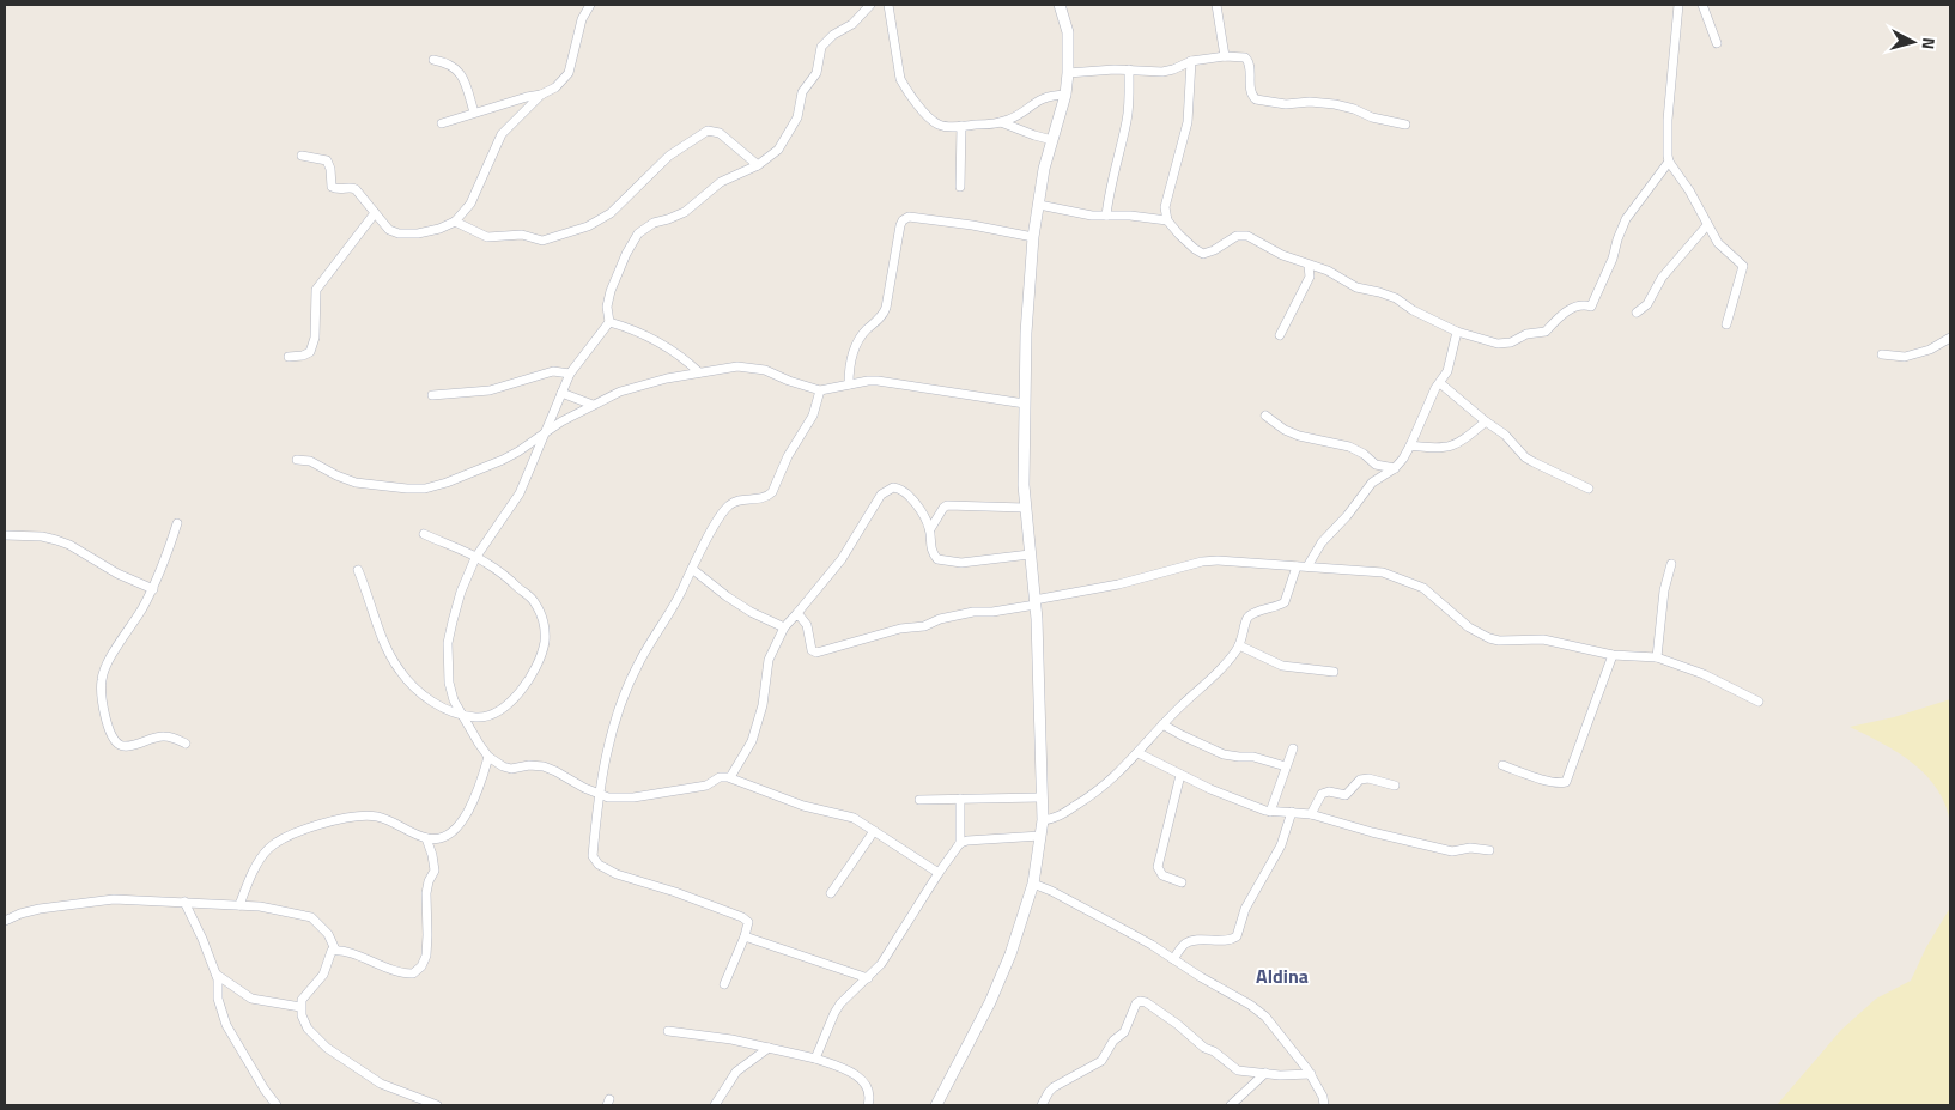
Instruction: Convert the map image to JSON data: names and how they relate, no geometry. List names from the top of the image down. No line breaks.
{"districts":["Aldina"],"north":"right"}
